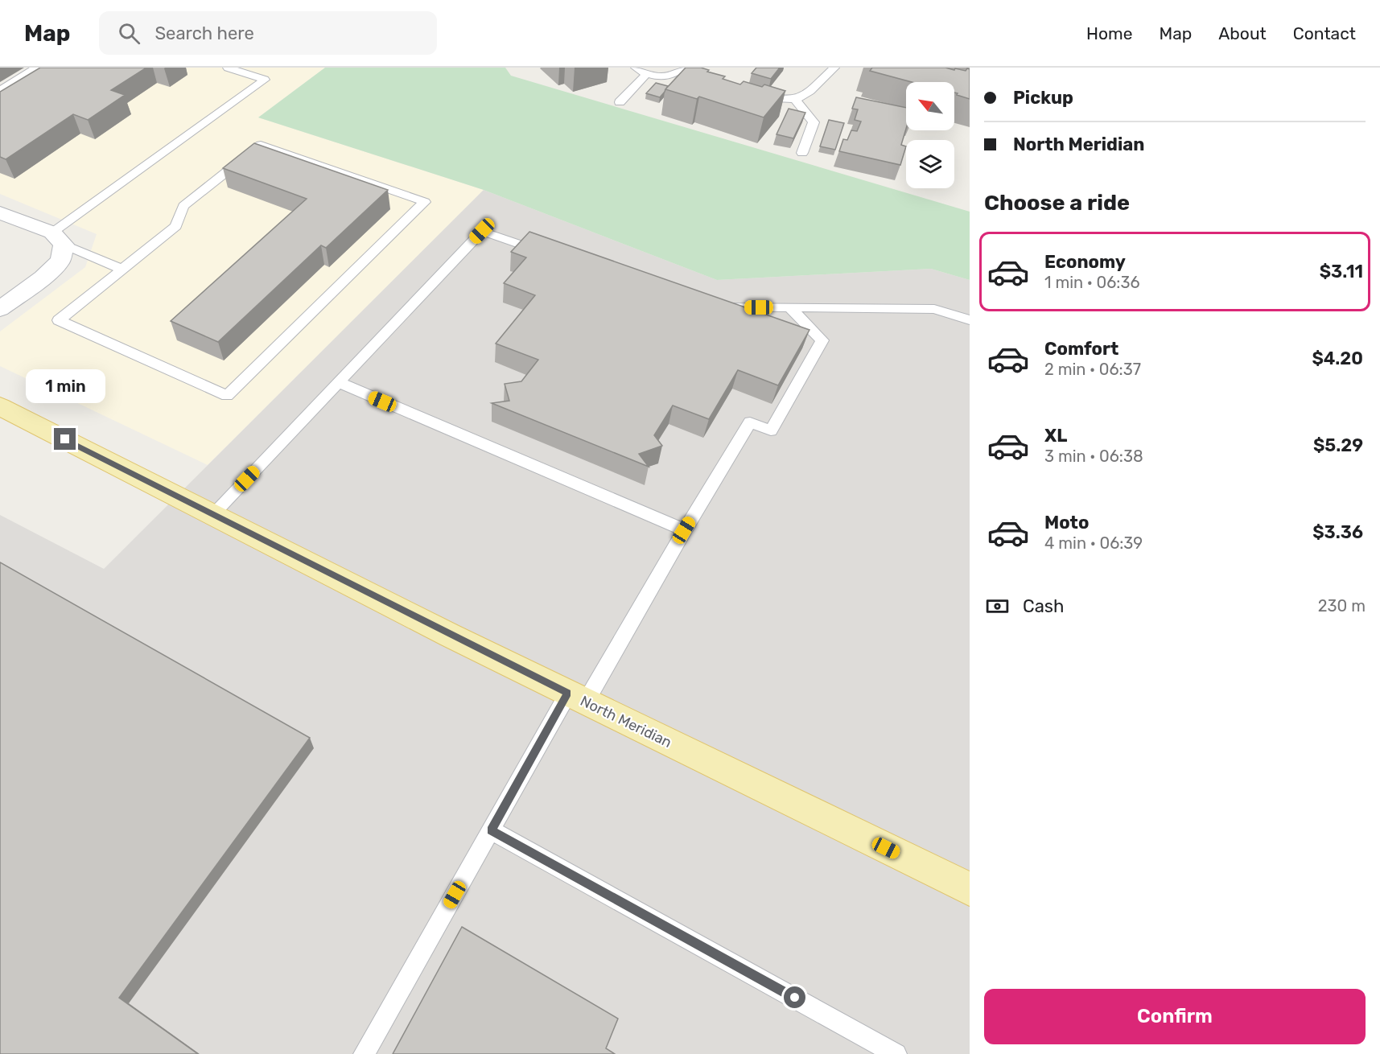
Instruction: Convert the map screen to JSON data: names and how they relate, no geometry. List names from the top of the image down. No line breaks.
{"streets":{"main road":["North Meridian"]},"north":"top left","page":{"header":"Map","search":"Search here","nav":["Home","Map","About","Contact"],"banner":["Pickup","North Meridian"],"heading":"Choose a ride","list":[{"name":"Economy","note":"1 min · 06:36","value":"$3.11"},{"name":"Comfort","note":"2 min · 06:37","value":"$4.20"},{"name":"XL","note":"3 min · 06:38","value":"$5.29"},{"name":"Moto","note":"4 min · 06:39","value":"$3.36"}],"bubble":"1 min","pay":["Cash","230 m"],"buttons":"Confirm"}}
